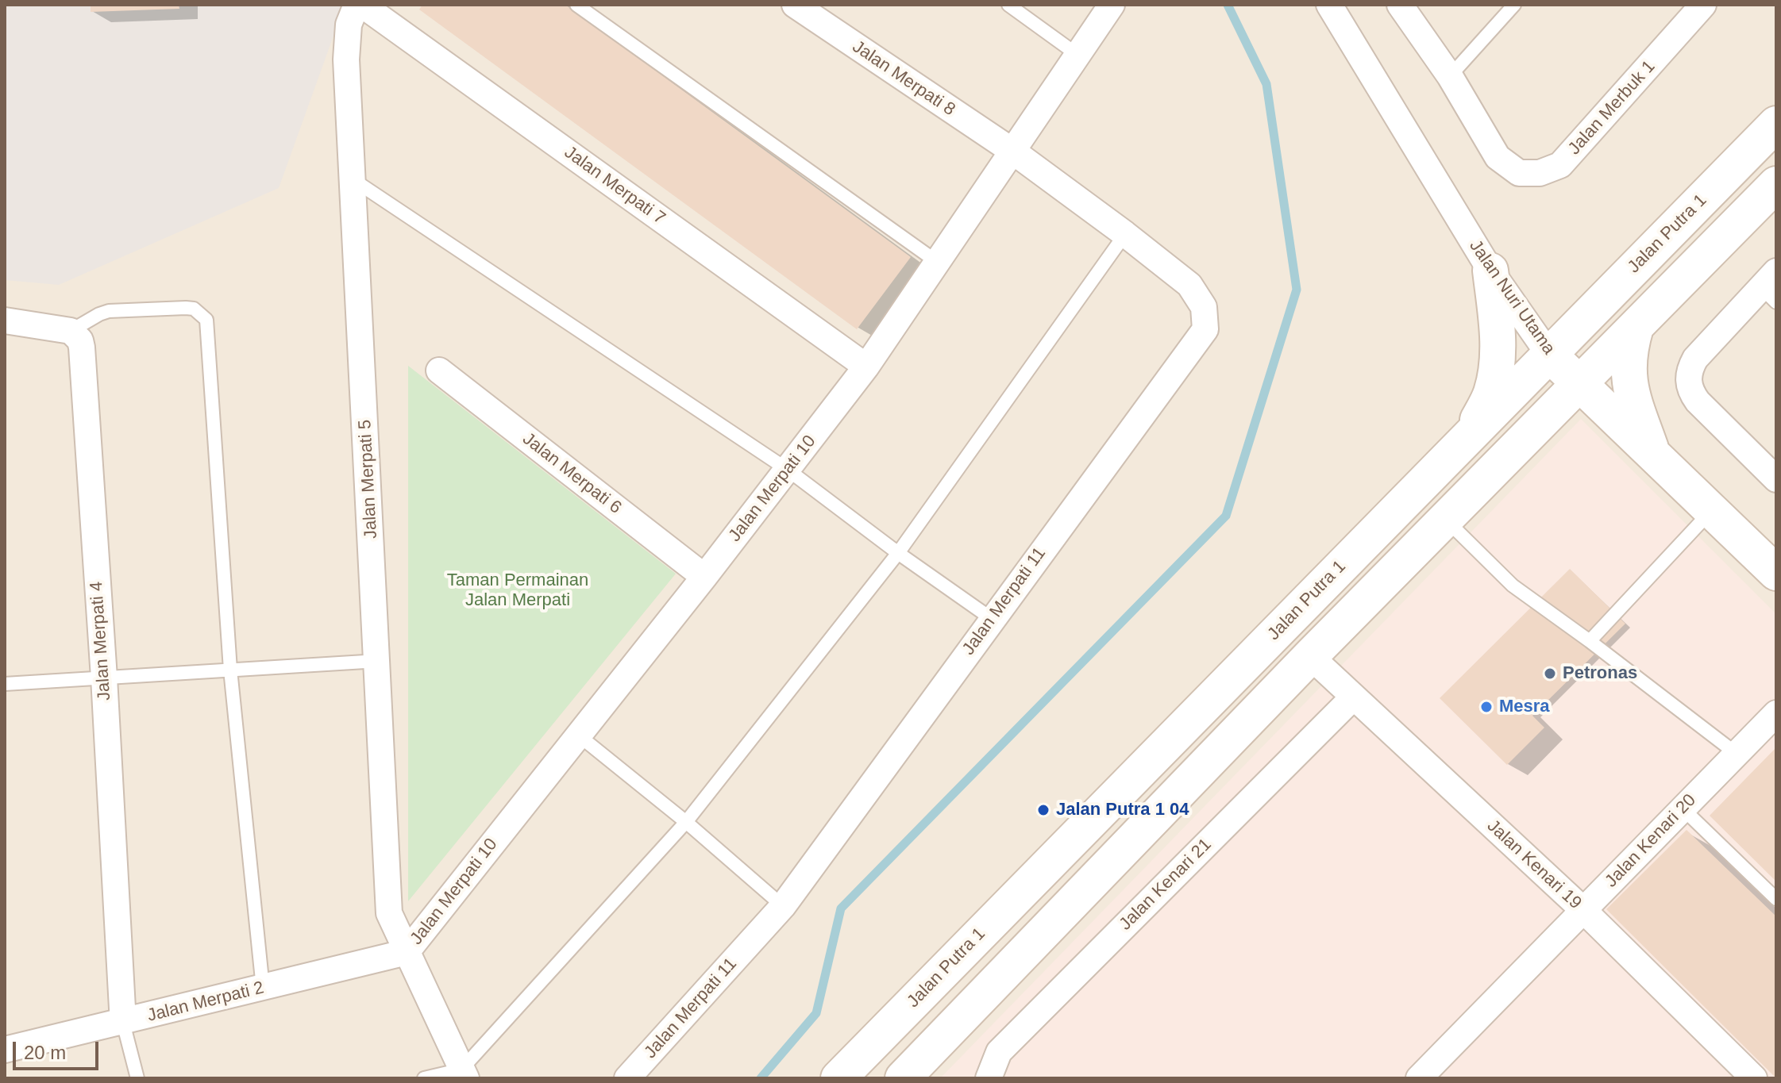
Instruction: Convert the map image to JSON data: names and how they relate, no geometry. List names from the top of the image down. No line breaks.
{"streets":{"main road":["Jalan Putra 1","Jalan Nuri Utama"],"street":["Jalan Merpati 8","Jalan Merbuk 1","Jalan Merpati 7","Jalan Merpati 6","Jalan Merpati 5","Jalan Merpati 10","Jalan Merpati 11","Jalan Merpati 4","Jalan Kenari 20","Jalan Kenari 19","Jalan Kenari 21","Jalan Merpati 2"]},"crossings":[["Jalan Merpati 8","Jalan Merpati 10"],["Jalan Merpati 8","Jalan Merpati 11"],["Jalan Merpati 7","Jalan Merpati 10"],["Jalan Putra 1","Jalan Nuri Utama"],["Jalan Merpati 6","Jalan Merpati 10"],["Jalan Merpati 5","Jalan Merpati 10"],["Jalan Merpati 5","Jalan Merpati 2"],["Jalan Merpati 10","Jalan Merpati 11"],["Jalan Merpati 10","Jalan Merpati 2"],["Jalan Merpati 4","Jalan Merpati 2"],["Jalan Kenari 20","Jalan Kenari 19"],["Jalan Kenari 19","Jalan Kenari 21"]],"parks":["Taman Permainan Jalan Merpati"],"places":["Petronas","Mesra","Jalan Putra 1 04"],"scale_bar":"20 m"}
